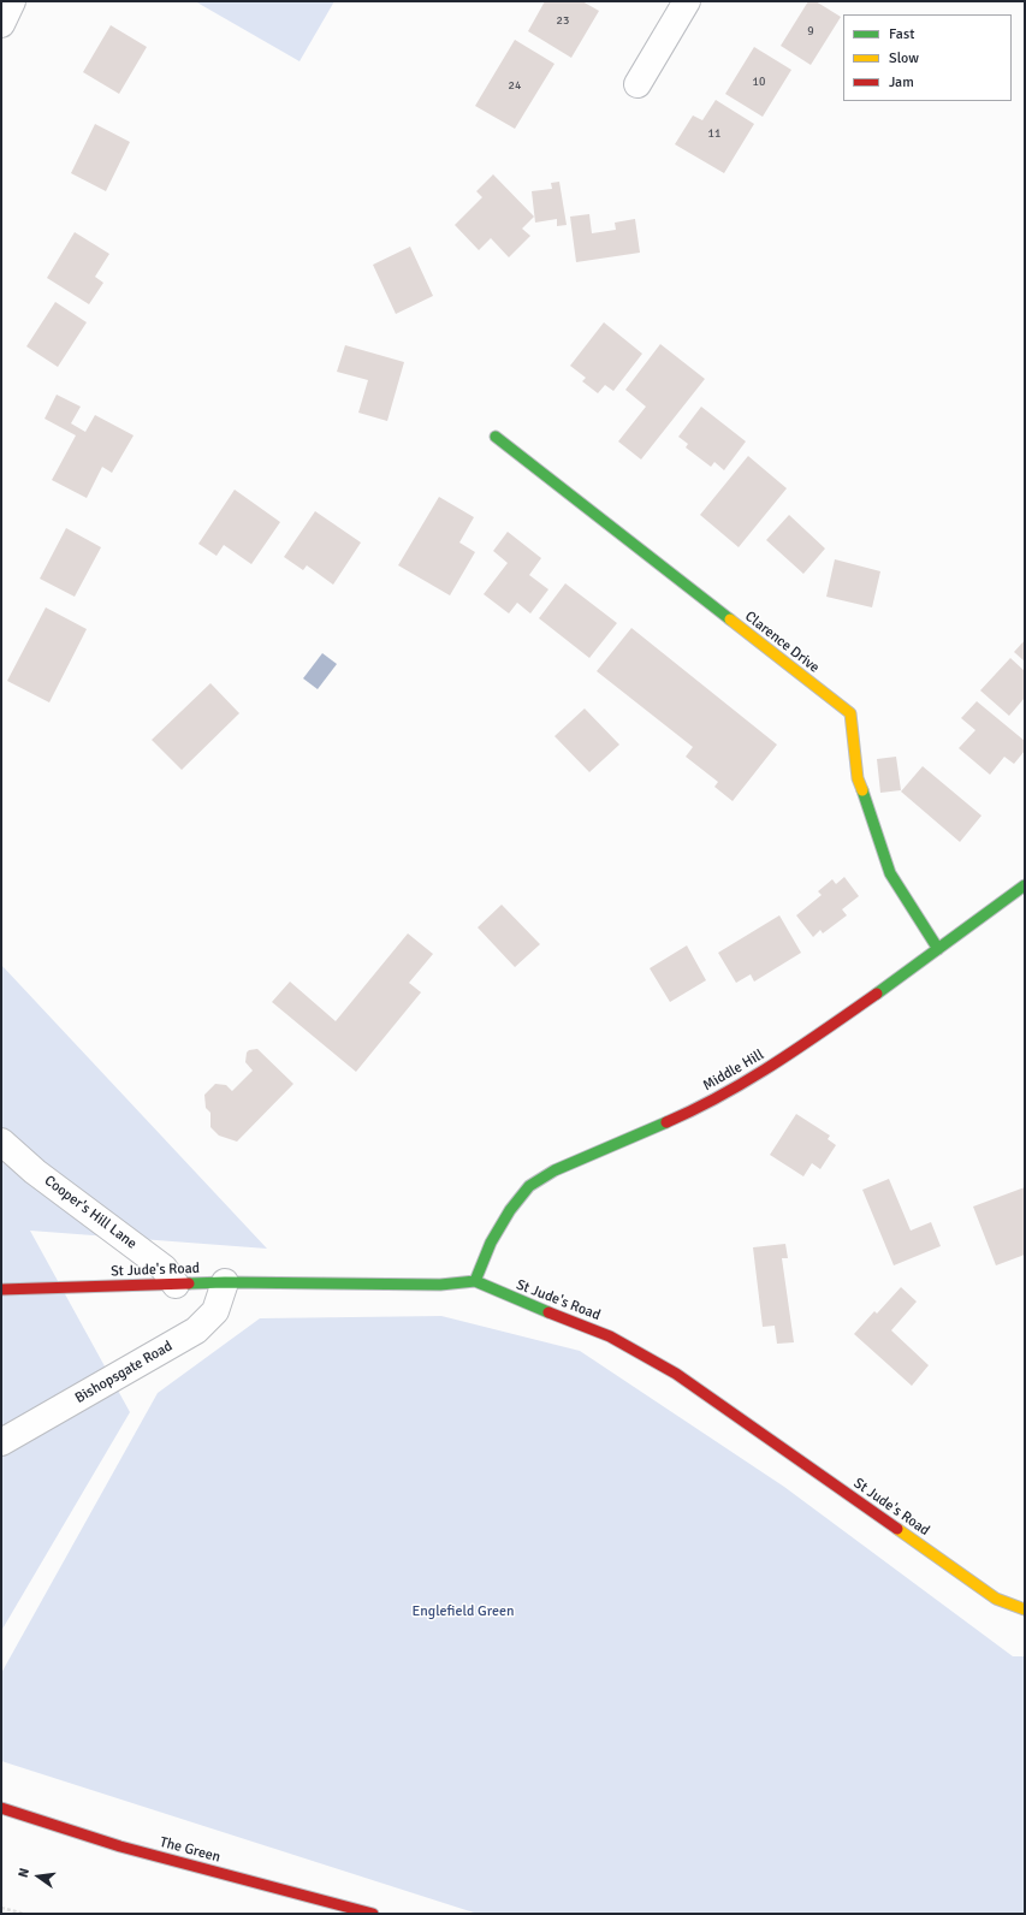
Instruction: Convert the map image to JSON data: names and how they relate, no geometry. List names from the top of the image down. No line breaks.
{"streets":{"street":["Clarence Drive","Middle Hill","Cooper's Hill Lane","St Jude's Road","Bishopsgate Road","The Green"]},"crossings":[["Clarence Drive","Middle Hill"],["Middle Hill","St Jude's Road"],["Cooper's Hill Lane","St Jude's Road"],["St Jude's Road","Bishopsgate Road"]],"parks":["Englefield Green"],"house_numbers":["23","9","10","24","11"],"legend":["Fast","Slow","Jam"],"north":"left"}
